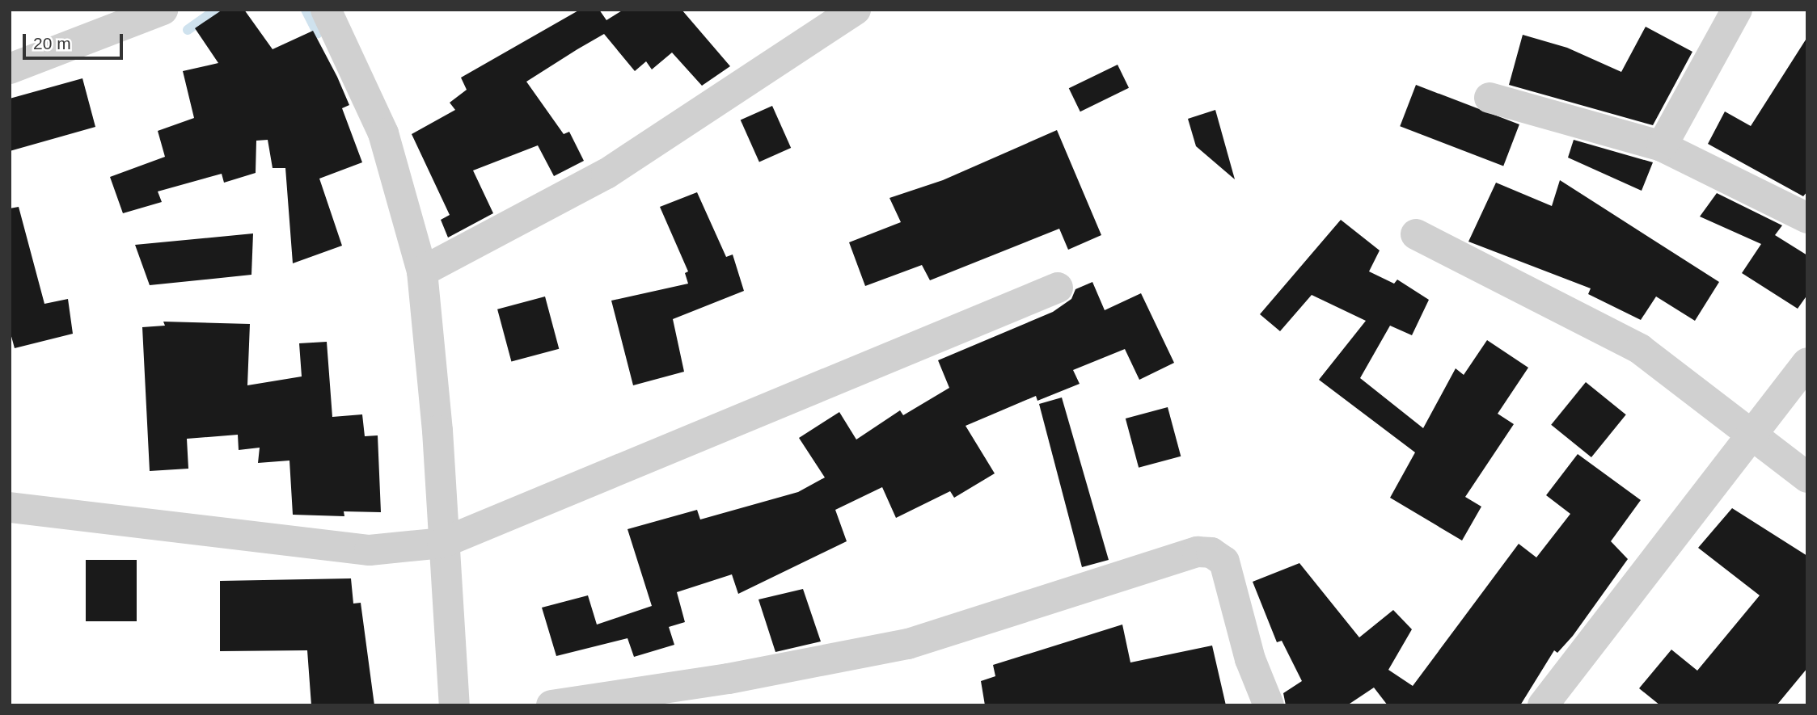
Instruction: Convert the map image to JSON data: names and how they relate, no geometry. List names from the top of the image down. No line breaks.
{"scale_bar":"20 m"}
